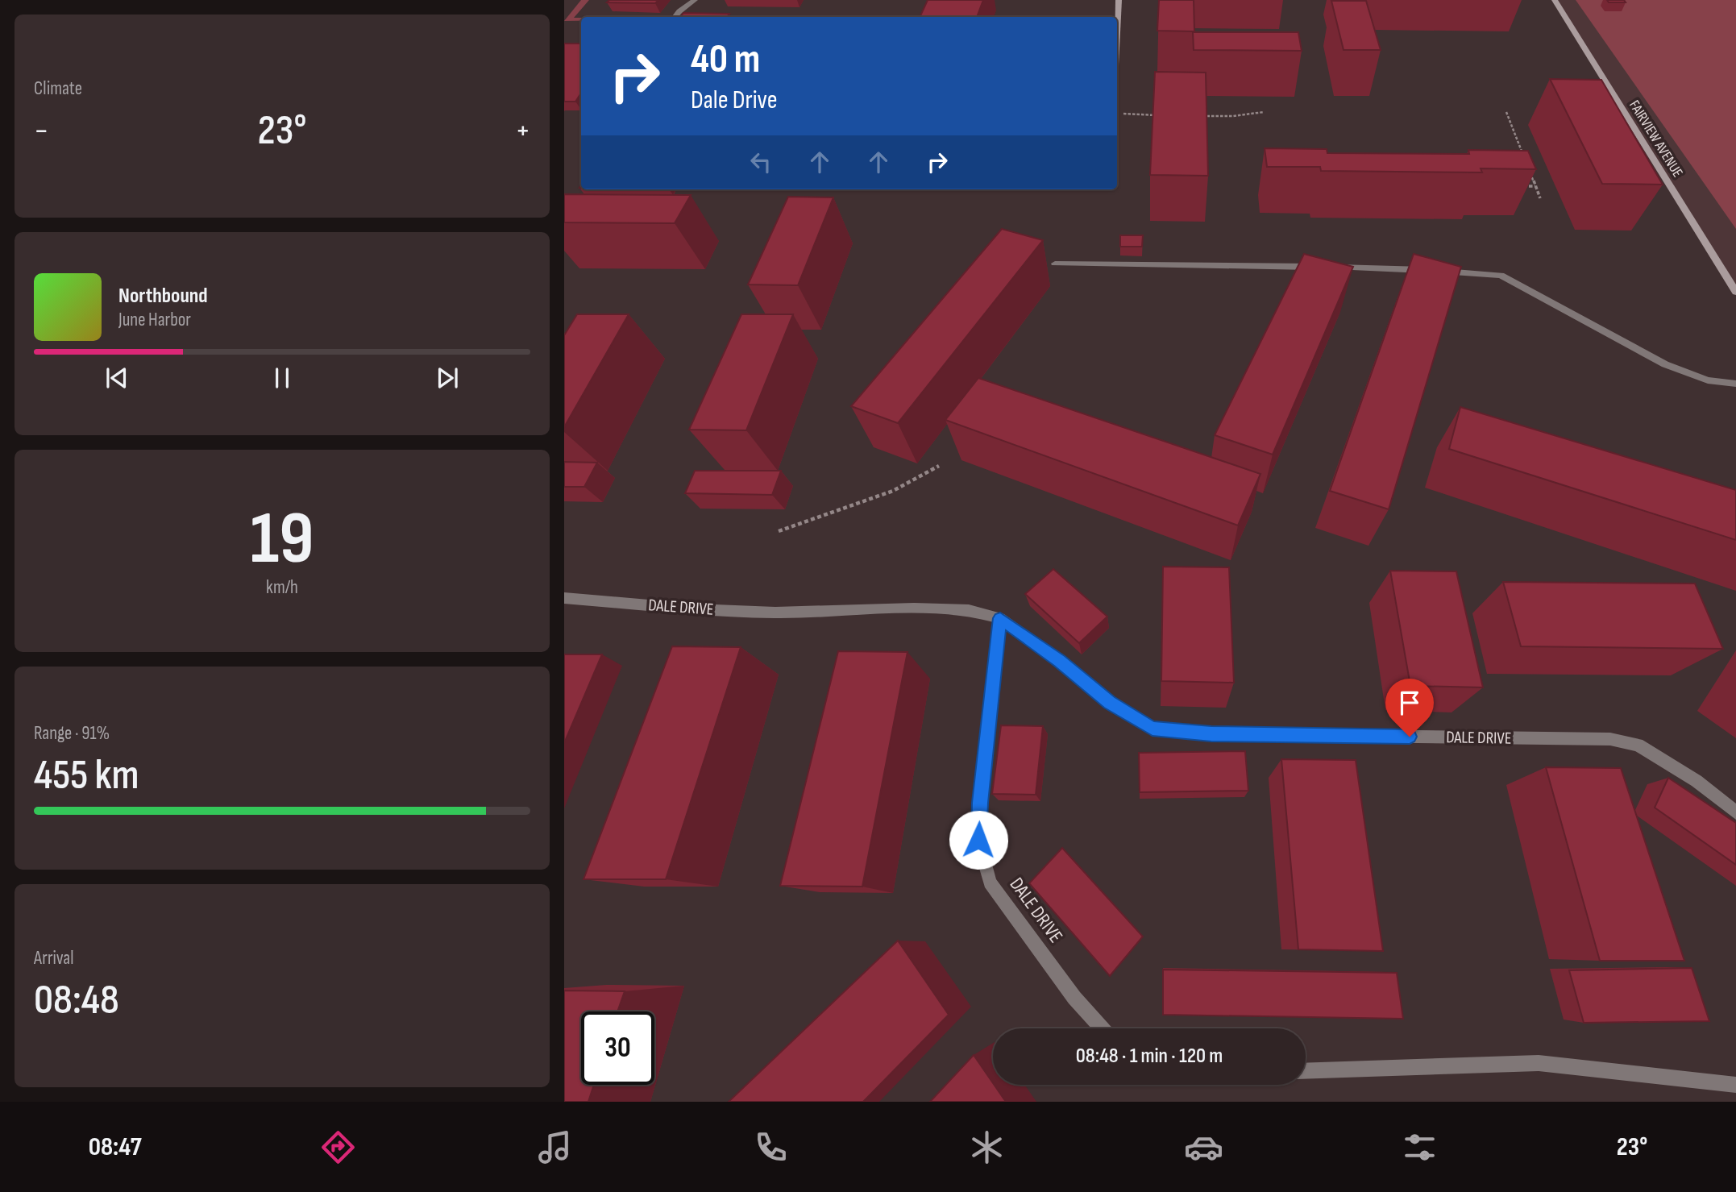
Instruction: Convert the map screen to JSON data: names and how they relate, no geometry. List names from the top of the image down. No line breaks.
{"streets":{"street":["FAIRVIEW AVENUE","DALE DRIVE"]},"page":{"tile":["Climate",["19","km/h"],["Range · 91%","455 km"],["Arrival","08:48"]],"turn":["40 m","Dale Drive"],"heat":["−","23°","+"],"song":["Northbound","June Harbor"],"limit":"30","trip":"08:48 · 1 min · 120 m","tabs":["08:47","23°"]}}
